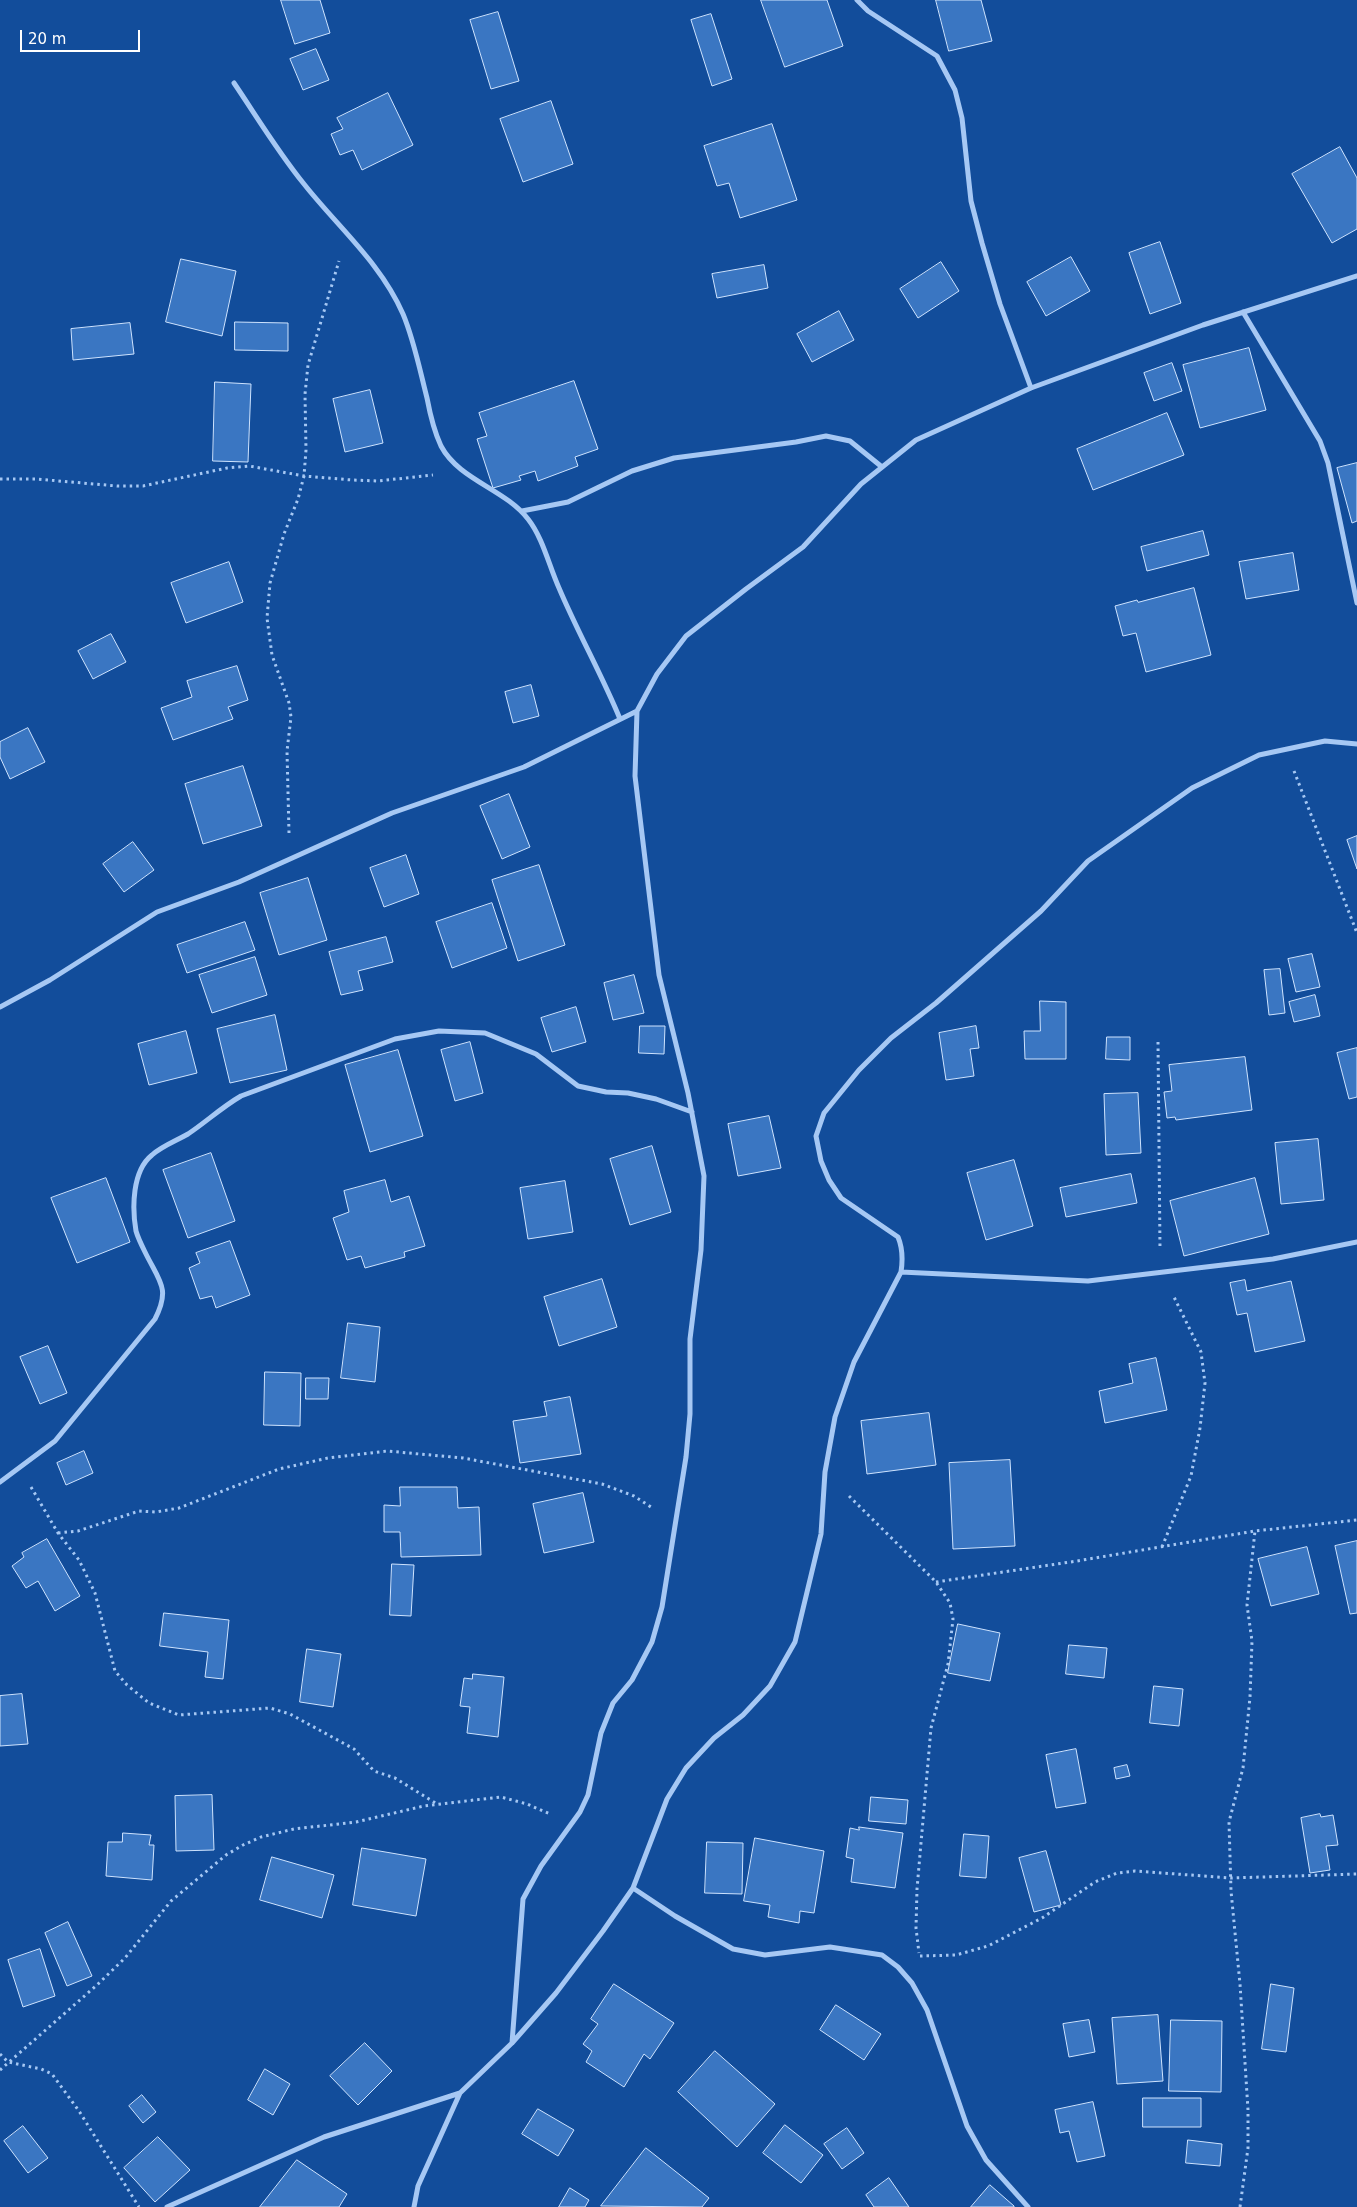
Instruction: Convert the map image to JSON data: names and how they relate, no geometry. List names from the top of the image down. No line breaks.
{"scale_bar":"20 m"}
